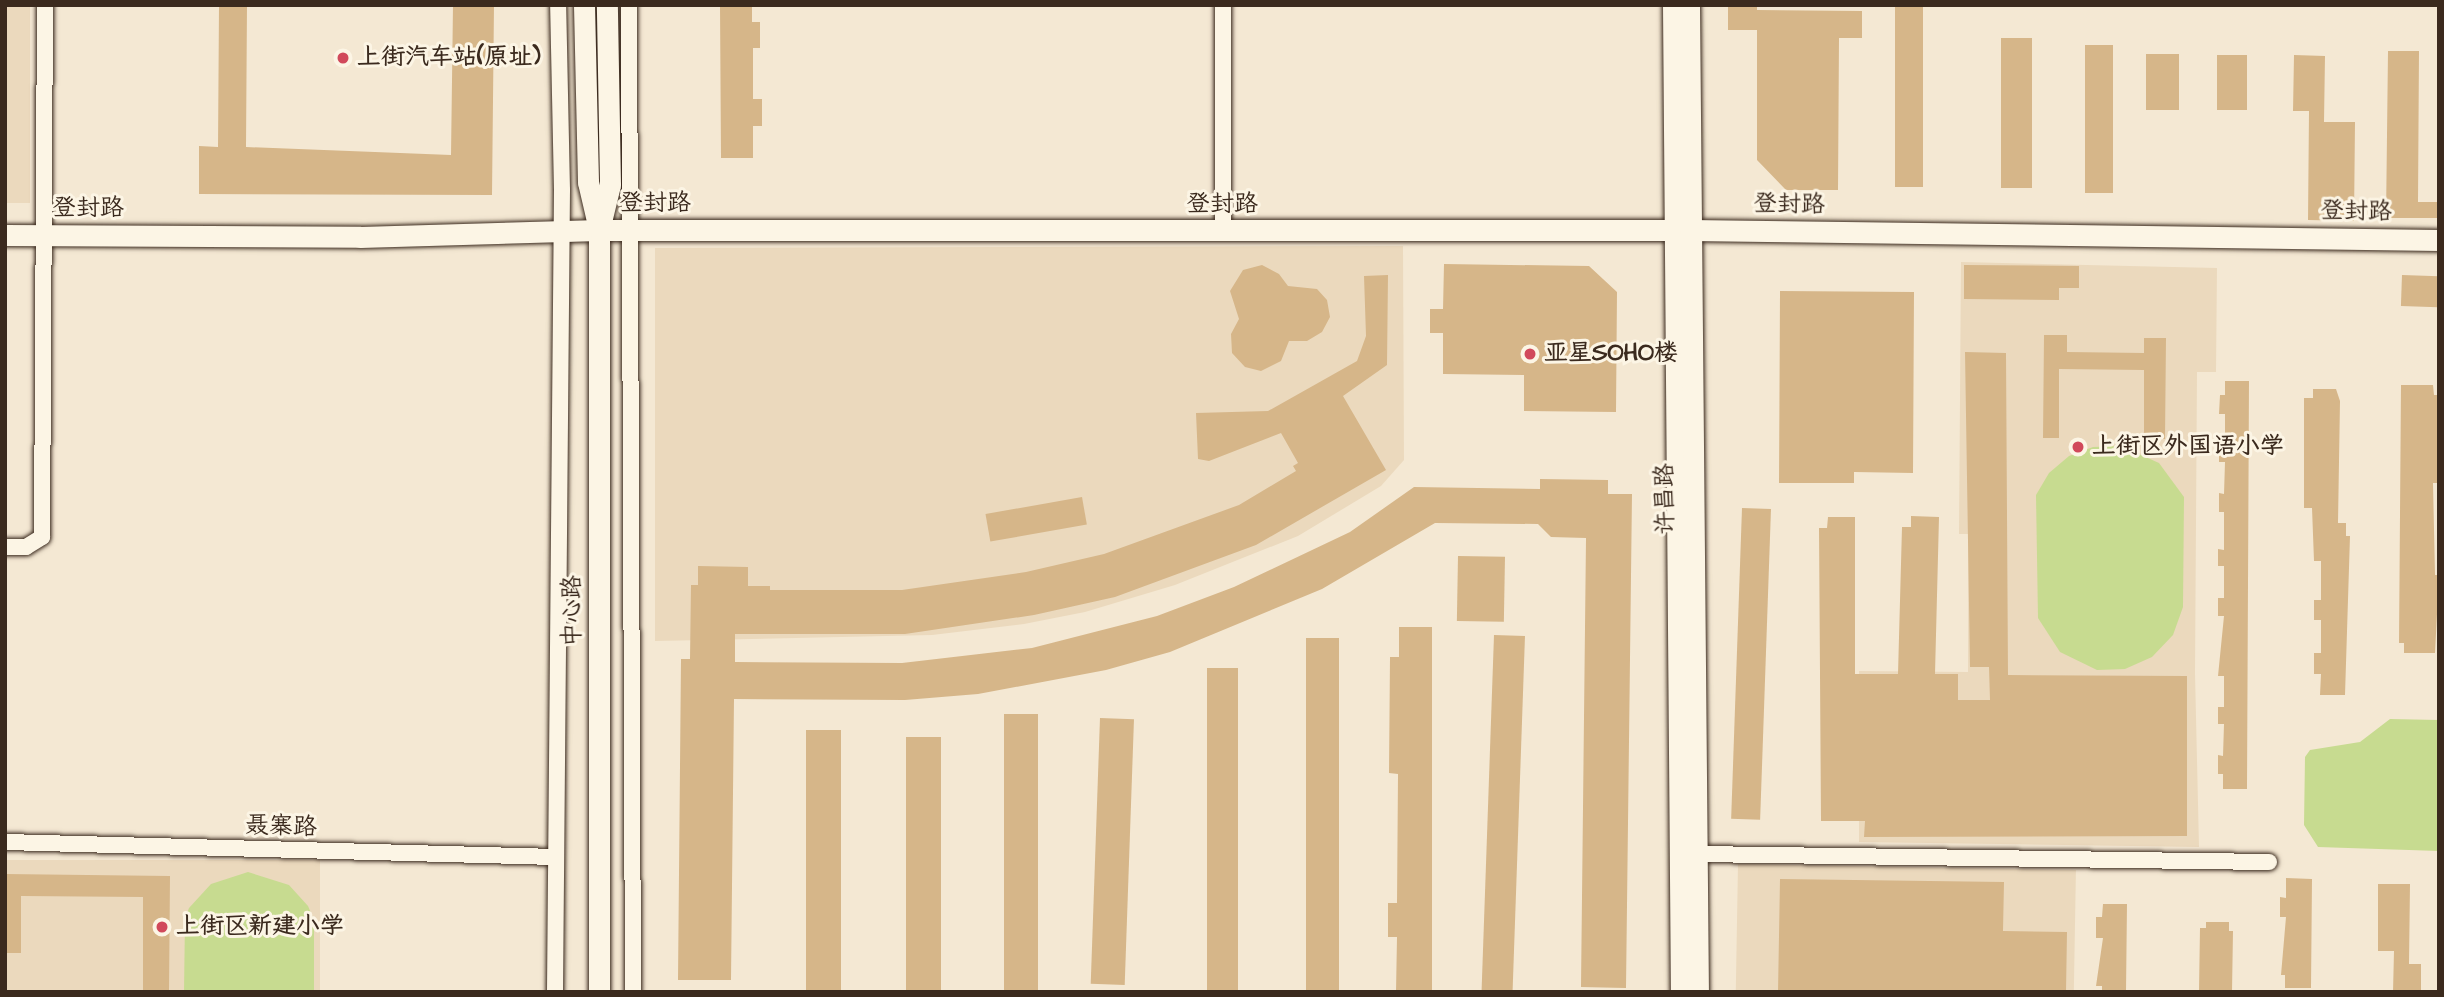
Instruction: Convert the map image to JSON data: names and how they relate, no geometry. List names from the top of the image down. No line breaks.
{"streets":{"main road":["登封路","许昌路","中心路"],"street":["聂寨路"]},"crossings":[["登封路","许昌路"],["登封路","中心路"]],"places":["上街汽车站(原址)","亚星SOHO楼","上街区外国语小学","上街区新建小学"]}
